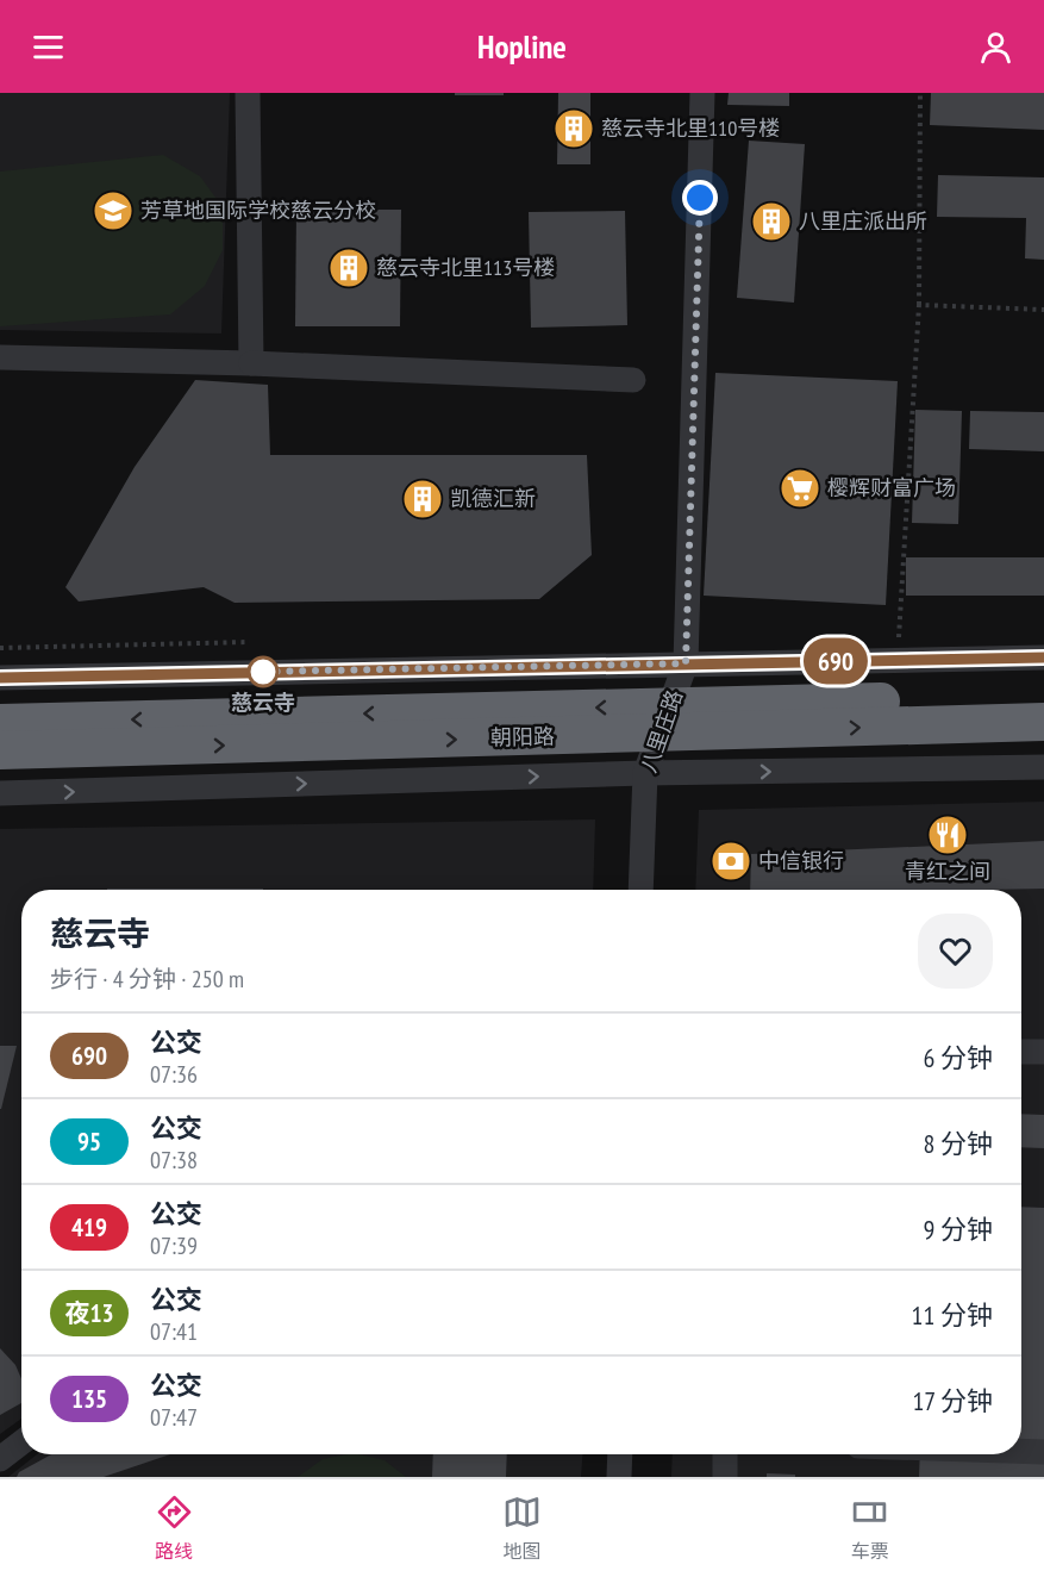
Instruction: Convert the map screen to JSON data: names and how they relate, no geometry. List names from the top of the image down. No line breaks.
{"streets":{"highway":["朝阳路"],"street":["八里庄路"]},"crossings":[["八里庄路","朝阳路"]],"places":{"building":["慈云寺北里110号楼","八里庄派出所","慈云寺北里113号楼","凯德汇新"],"school or university":["芳草地国际学校慈云分校"],"supermarket":["樱辉财富广场"],"other":["慈云寺"],"restaurant":["青红之间"],"bank":["中信银行"]},"lines":["bus line 690"],"page":{"header":"Hopline","on_map":"690","heading":["慈云寺","步行 · 4 分钟 · 250 m"],"list":[{"mark":"690","name":"公交","note":"07:36","value":"6 分钟"},{"mark":"95","name":"公交","note":"07:38","value":"8 分钟"},{"mark":"419","name":"公交","note":"07:39","value":"9 分钟"},{"mark":"夜13","name":"公交","note":"07:41","value":"11 分钟"},{"mark":"135","name":"公交","note":"07:47","value":"17 分钟"}],"tabs":["路线","地图","车票"]}}
